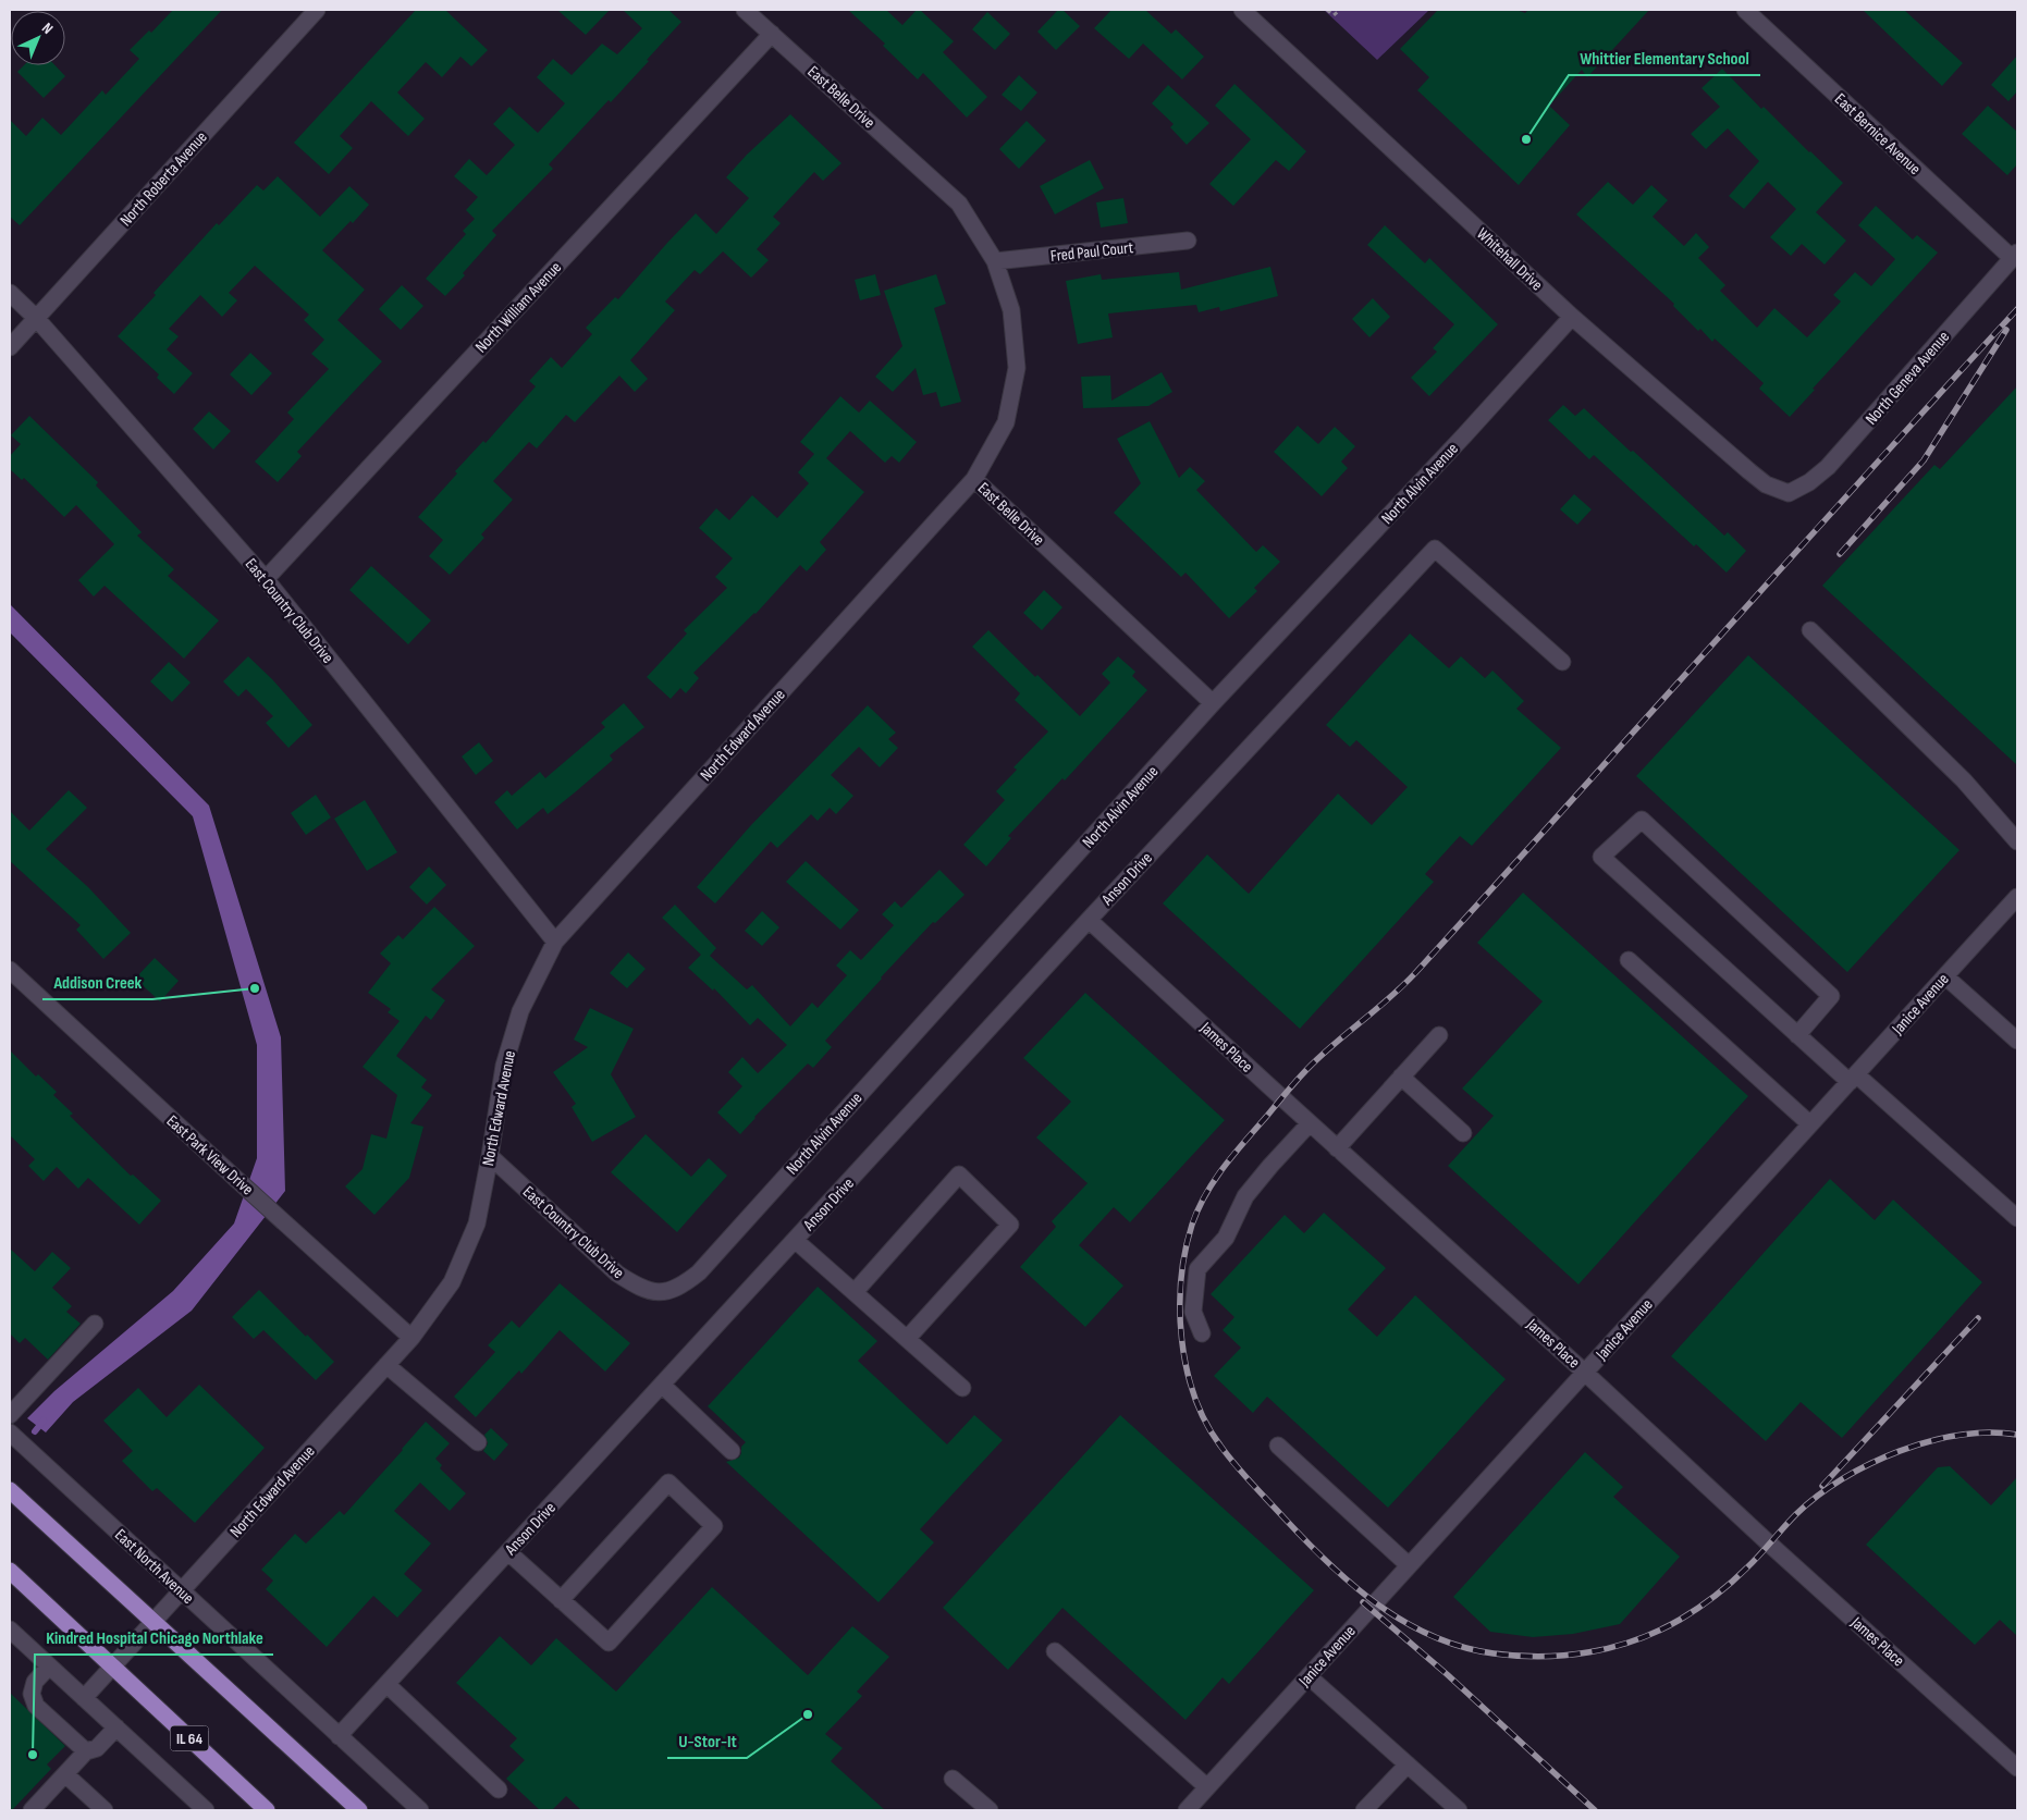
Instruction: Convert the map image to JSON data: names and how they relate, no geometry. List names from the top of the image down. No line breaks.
{"streets":{"main road":["IL 64"],"street":["East Belle Drive","East Bernice Avenue","North Roberta Avenue","Fred Paul Court","Whitehall Drive","North William Avenue","North Geneva Avenue","North Alvin Avenue","East Country Club Drive","North Edward Avenue","Anson Drive","Janice Avenue","James Place","East Park View Drive","East North Avenue"]},"crossings":[["East Belle Drive","Fred Paul Court"],["East Belle Drive","North William Avenue"],["East Belle Drive","North Alvin Avenue"],["East Belle Drive","North Edward Avenue"],["East Bernice Avenue","North Geneva Avenue"],["North Roberta Avenue","East Country Club Drive"],["Whitehall Drive","North Geneva Avenue"],["Whitehall Drive","North Alvin Avenue"],["North William Avenue","East Country Club Drive"],["North Alvin Avenue","East Country Club Drive"],["East Country Club Drive","North Edward Avenue"],["North Edward Avenue","East Park View Drive"],["North Edward Avenue","East North Avenue"],["North Edward Avenue","IL 64"],["Anson Drive","James Place"],["Anson Drive","East North Avenue"],["Janice Avenue","James Place"]],"places":["Whittier Elementary School","Addison Creek","U-Stor-It","Kindred Hospital Chicago Northlake"],"north":"top right"}
